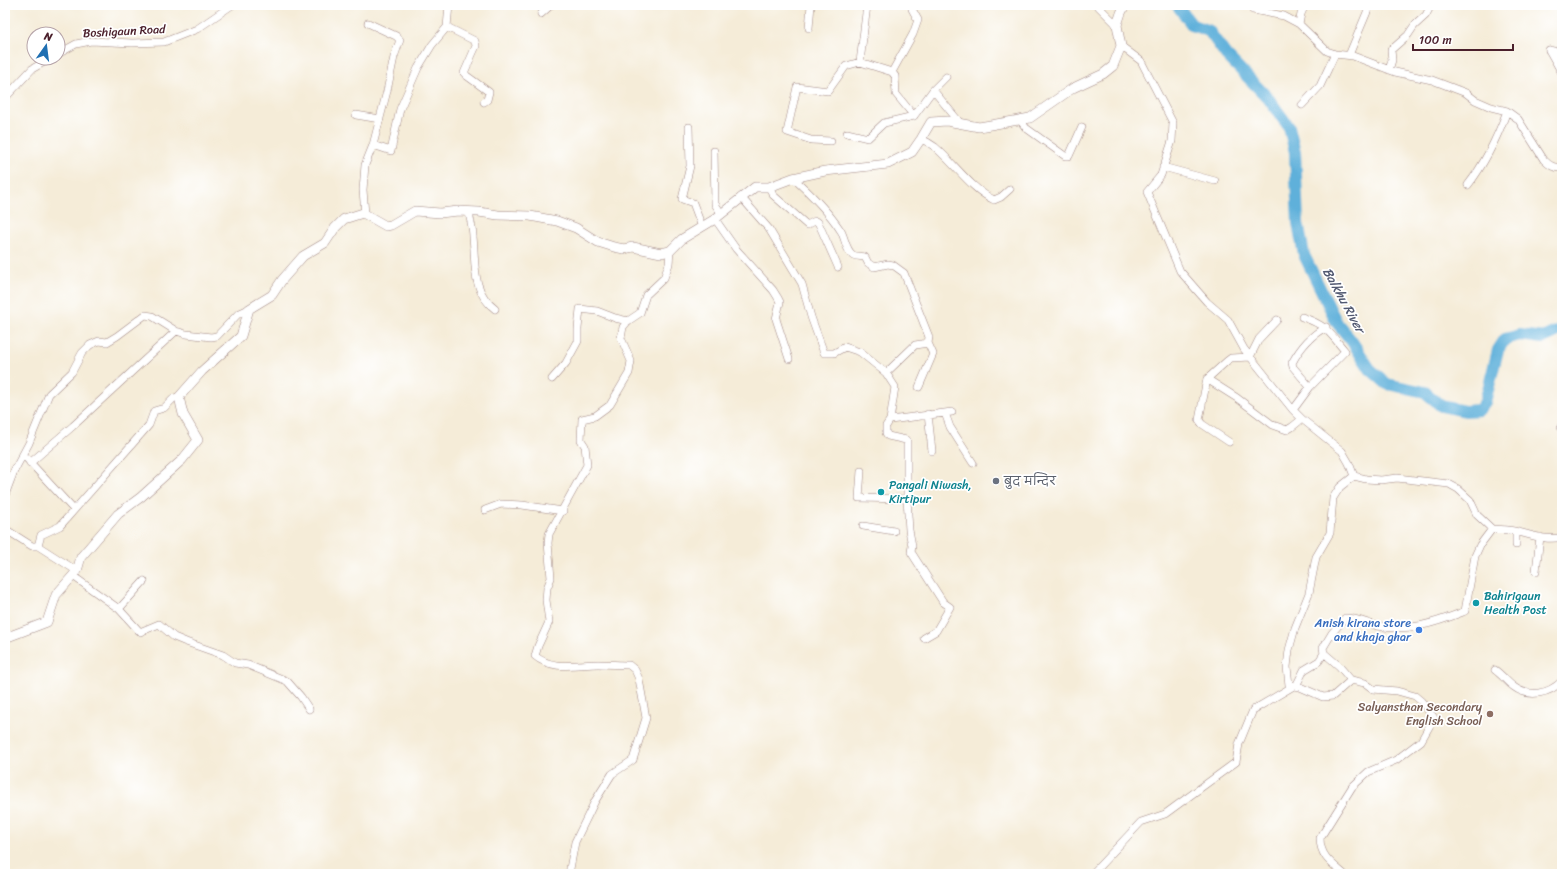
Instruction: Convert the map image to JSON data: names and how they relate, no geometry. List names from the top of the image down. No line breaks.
{"streets":{"street":["Boshigaun Road"]},"water":["Balkhu River"],"places":["बुद मन्दिर","Pangali Niwash, Kirtipur","Bahirigaun Health Post","Anish kirana store and khaja ghar","Salyansthan Secondary English School"],"scale_bar":"100 m","north":"top"}
